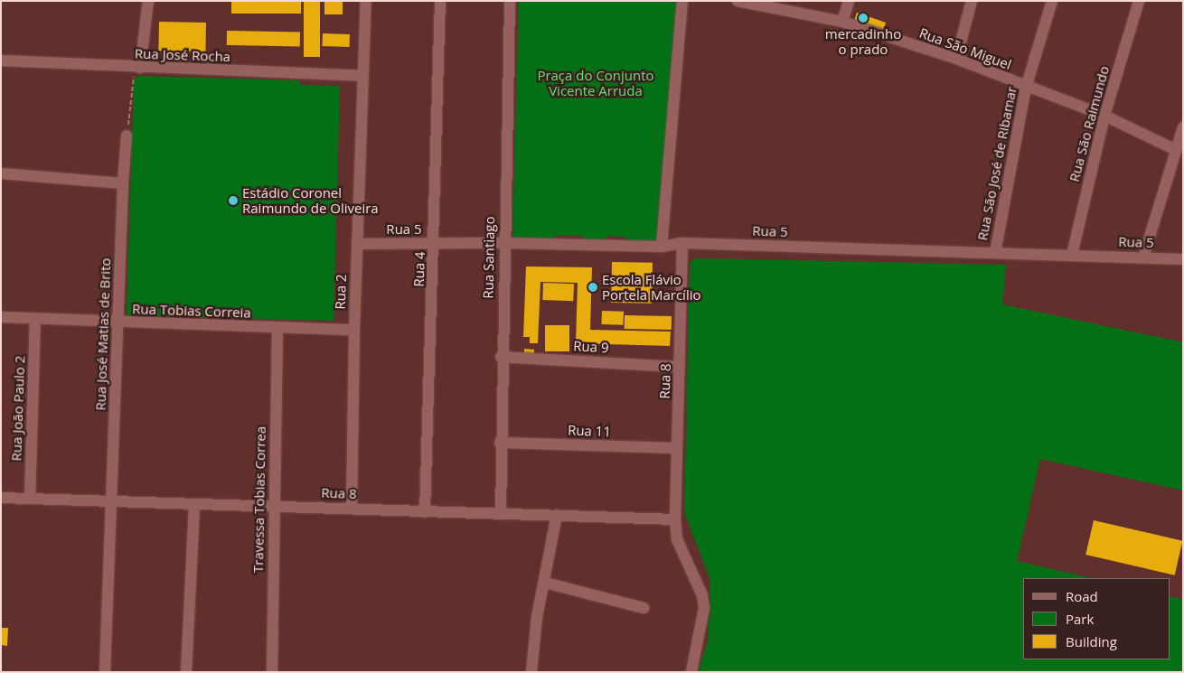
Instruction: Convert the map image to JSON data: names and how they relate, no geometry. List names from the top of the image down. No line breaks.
{"streets":{"street":["Rua São Miguel","Rua José Rocha","Rua São Raimundo","Rua São José de Ribamar","Rua 5","Rua Santiago","Rua 4","Rua 2","Rua Tobias Correia","Rua José Matias de Brito","Rua 9","Rua 8","Rua João Paulo 2","Rua 11","Travessa Tobias Correa"]},"crossings":[["Rua São Miguel","Rua São Raimundo"],["Rua São Miguel","Rua São José de Ribamar"],["Rua José Rocha","Rua 2"],["Rua São Raimundo","Rua 5"],["Rua São José de Ribamar","Rua 5"],["Rua 5","Rua Santiago"],["Rua 5","Rua 4"],["Rua 5","Rua 2"],["Rua 5","Rua 8"],["Rua Santiago","Rua 9"],["Rua Santiago","Rua 8"],["Rua Santiago","Rua 11"],["Rua 4","Rua 8"],["Rua 2","Rua Tobias Correia"],["Rua 2","Rua 8"],["Rua Tobias Correia","Rua José Matias de Brito"],["Rua Tobias Correia","Rua João Paulo 2"],["Rua Tobias Correia","Travessa Tobias Correa"],["Rua José Matias de Brito","Rua 8"],["Rua 9","Rua 8"],["Rua 8","Rua João Paulo 2"],["Rua 8","Rua 11"],["Rua 8","Travessa Tobias Correa"]],"parks":["Praça do Conjunto Vicente Arruda"],"places":["mercadinho o prado","Estádio Coronel Raimundo de Oliveira","Escola Flávio Portela Marcílio"],"legend":["Road","Park","Building"]}
